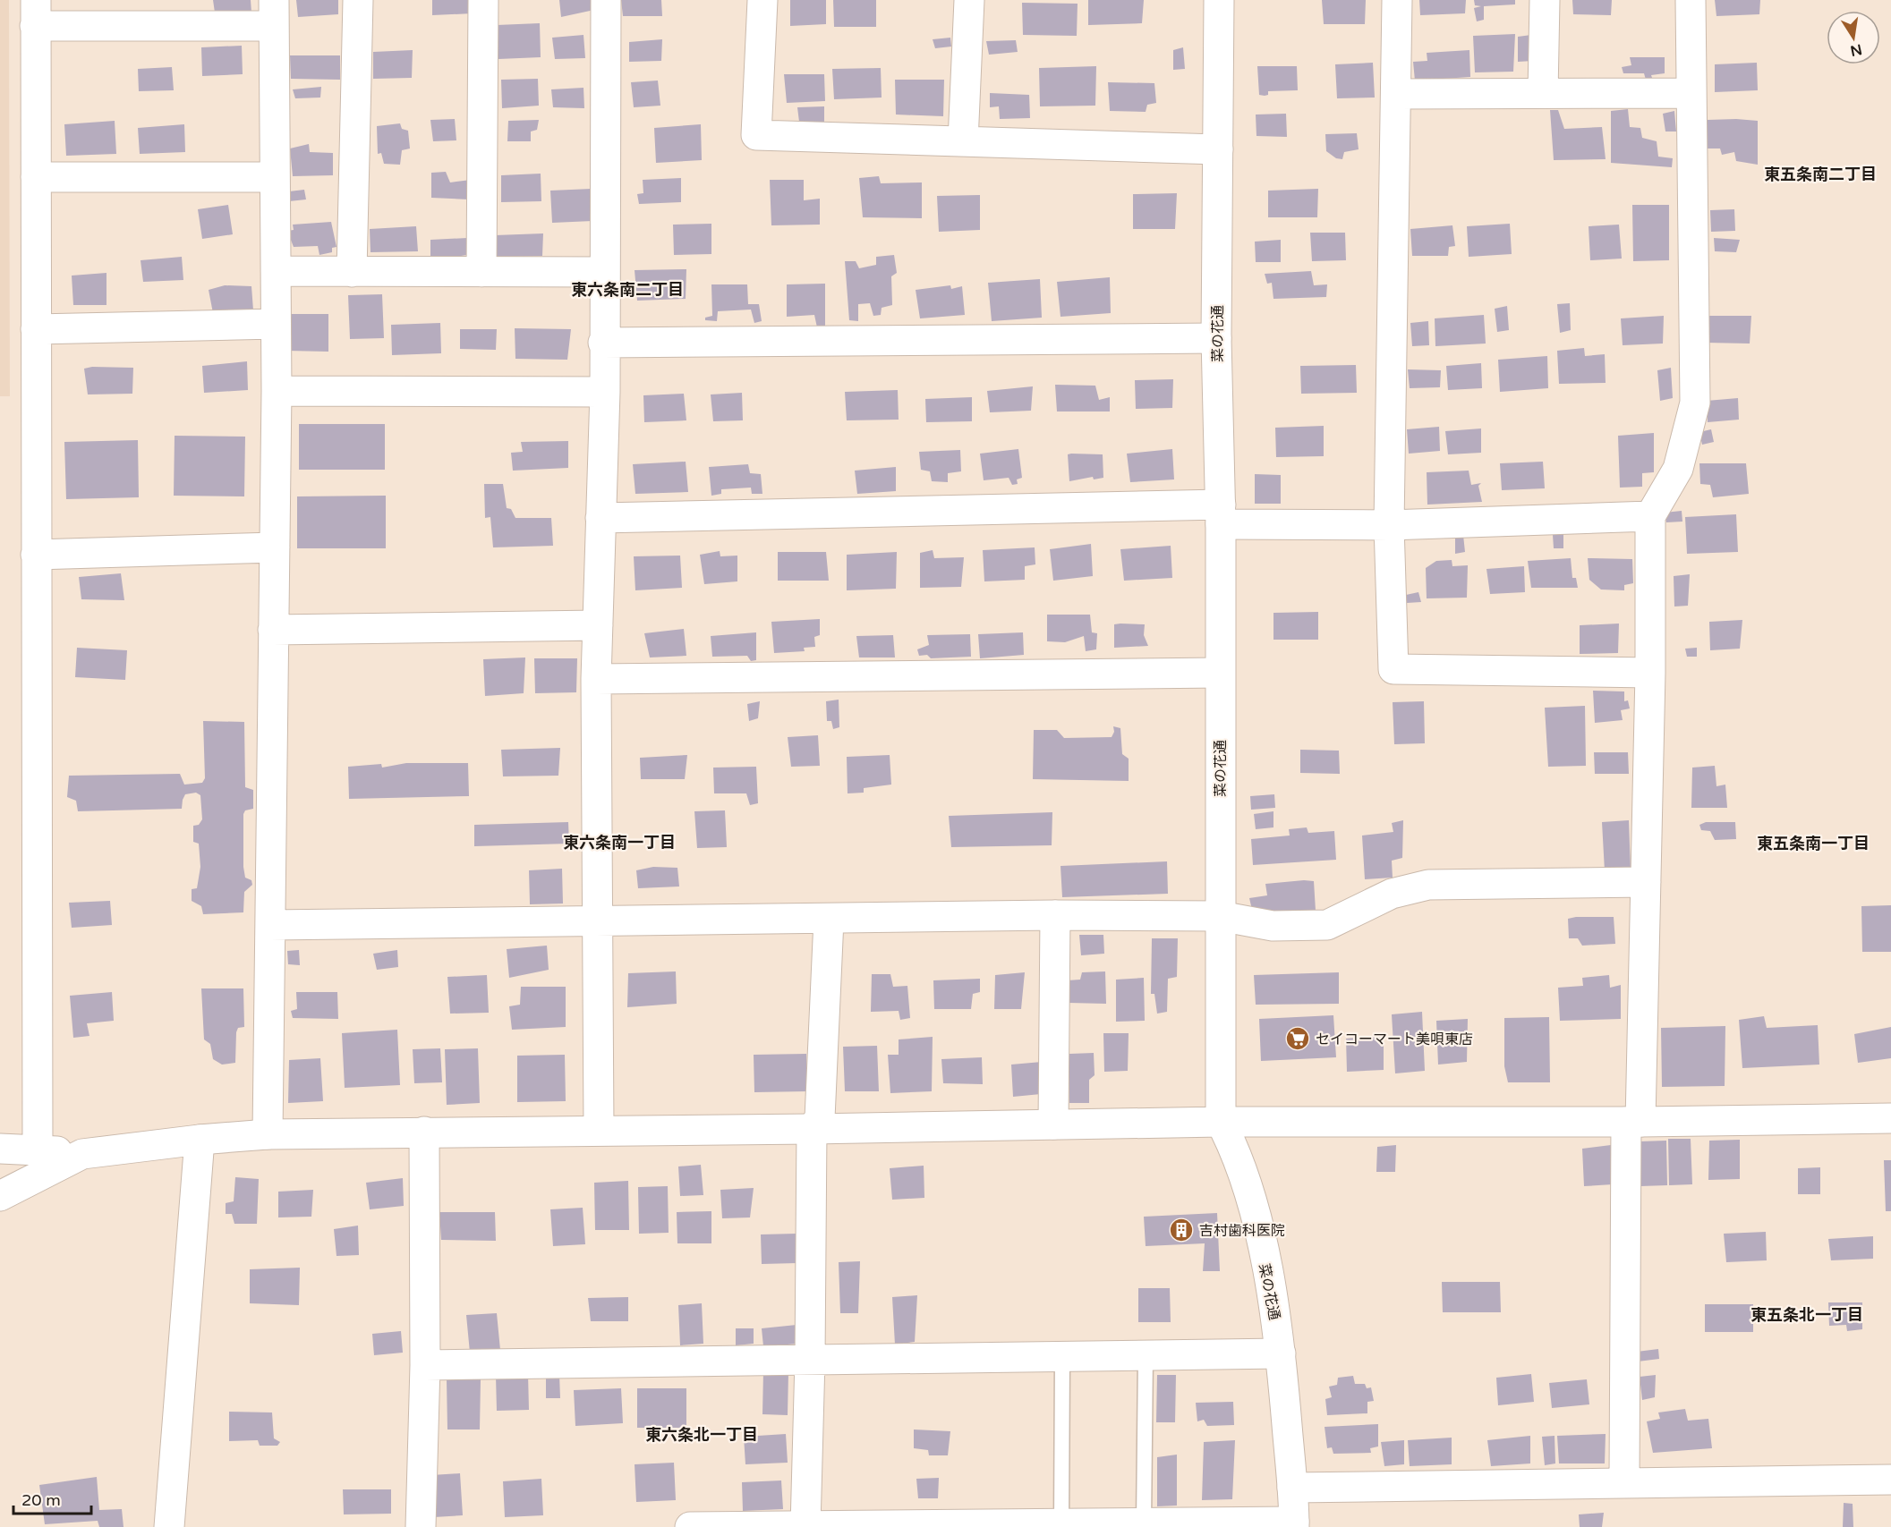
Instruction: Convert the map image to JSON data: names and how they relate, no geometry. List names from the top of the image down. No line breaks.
{"streets":{"street":["菜の花通"]},"districts":["東五条南二丁目","東六条南二丁目","東六条南一丁目","東五条南一丁目","東五条北一丁目","東六条北一丁目"],"places":{"supermarket":["セイコーマート美唄東店"],"building":["吉村歯科医院"]},"scale_bar":"20 m","north":"bottom"}
